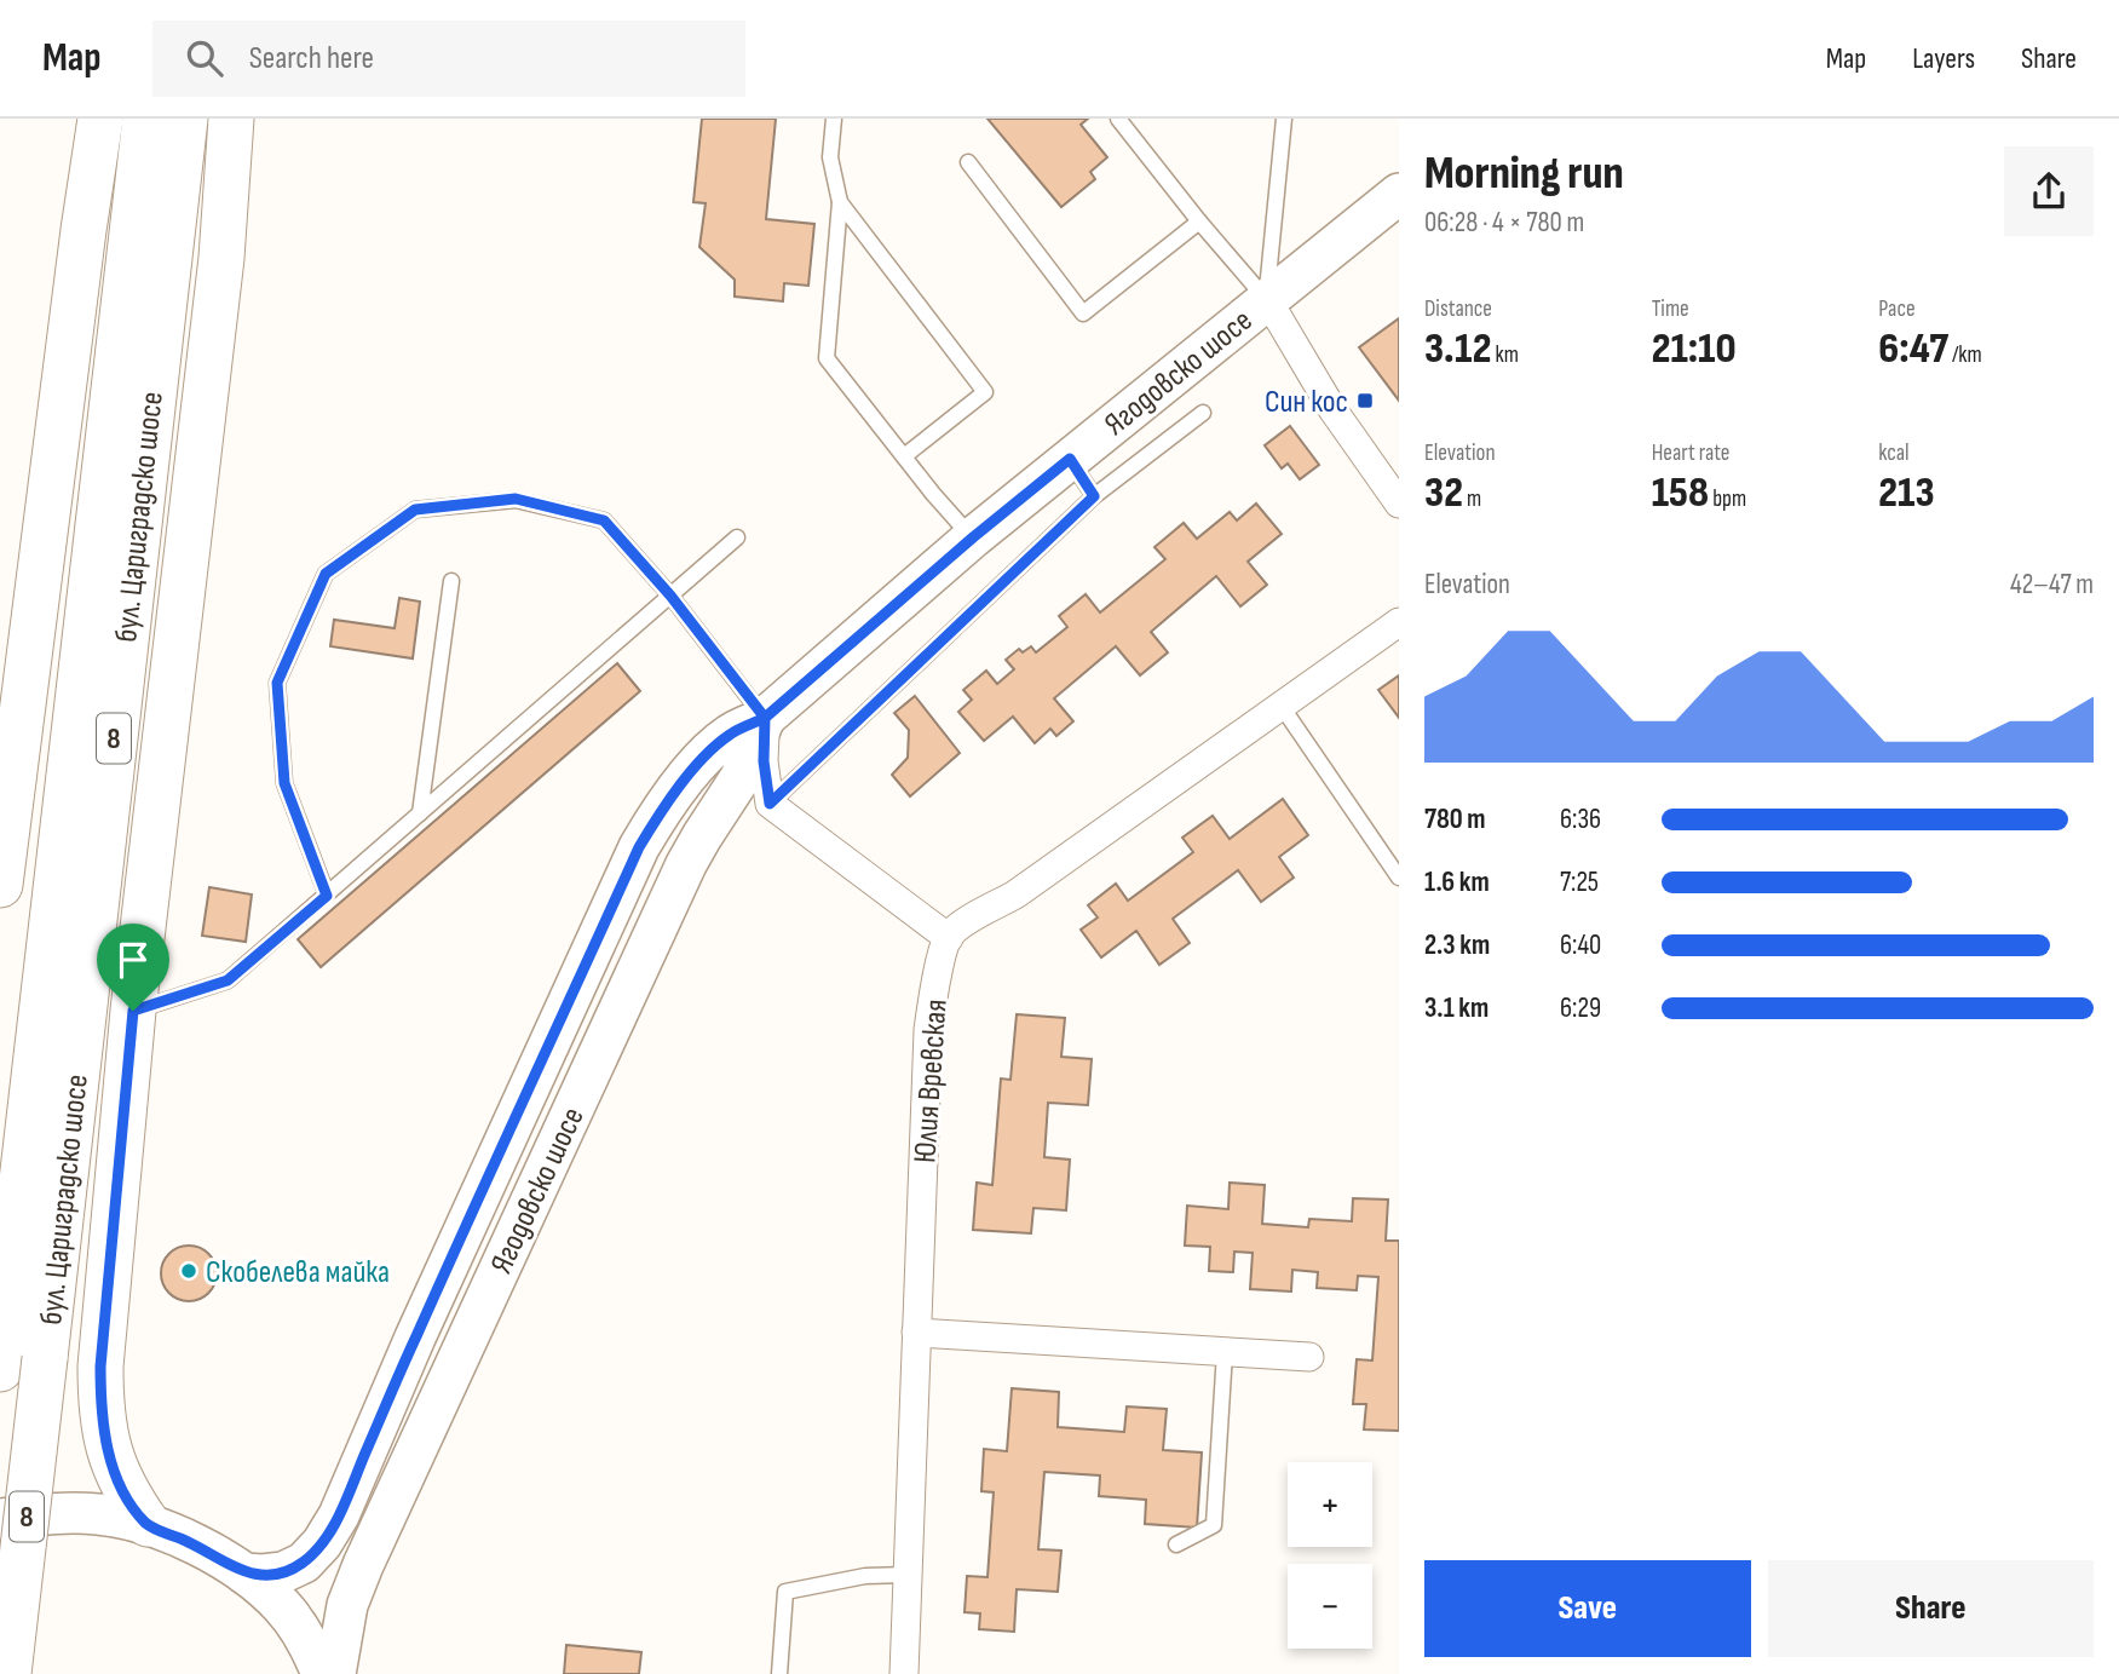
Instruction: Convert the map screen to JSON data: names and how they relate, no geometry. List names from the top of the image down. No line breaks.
{"streets":{"main road":["бул. Цариградско шосе","8"],"street":["Ягодовско шосе","Юлия Вревская"]},"places":{"transit":["Син кос"],"other":["Скобелева майка"]},"page":{"header":"Map","search":"Search here","nav":["Map","Layers","Share"],"heading":["Morning run","06:28 · 4 × 780 m"],"stats":[["Distance","3.12 km"],["Time","21:10"],["Pace","6:47 /km"],["Elevation","32 m"],["Heart rate","158 bpm"],["kcal","213"]],"chart":["Elevation","42–47 m"],"list":[{"name":"780 m","note":"6:36"},{"name":"1.6 km","note":"7:25"},{"name":"2.3 km","note":"6:40"},{"name":"3.1 km","note":"6:29"}],"map_buttons":["+","−"],"buttons":["Save","Share"]}}
